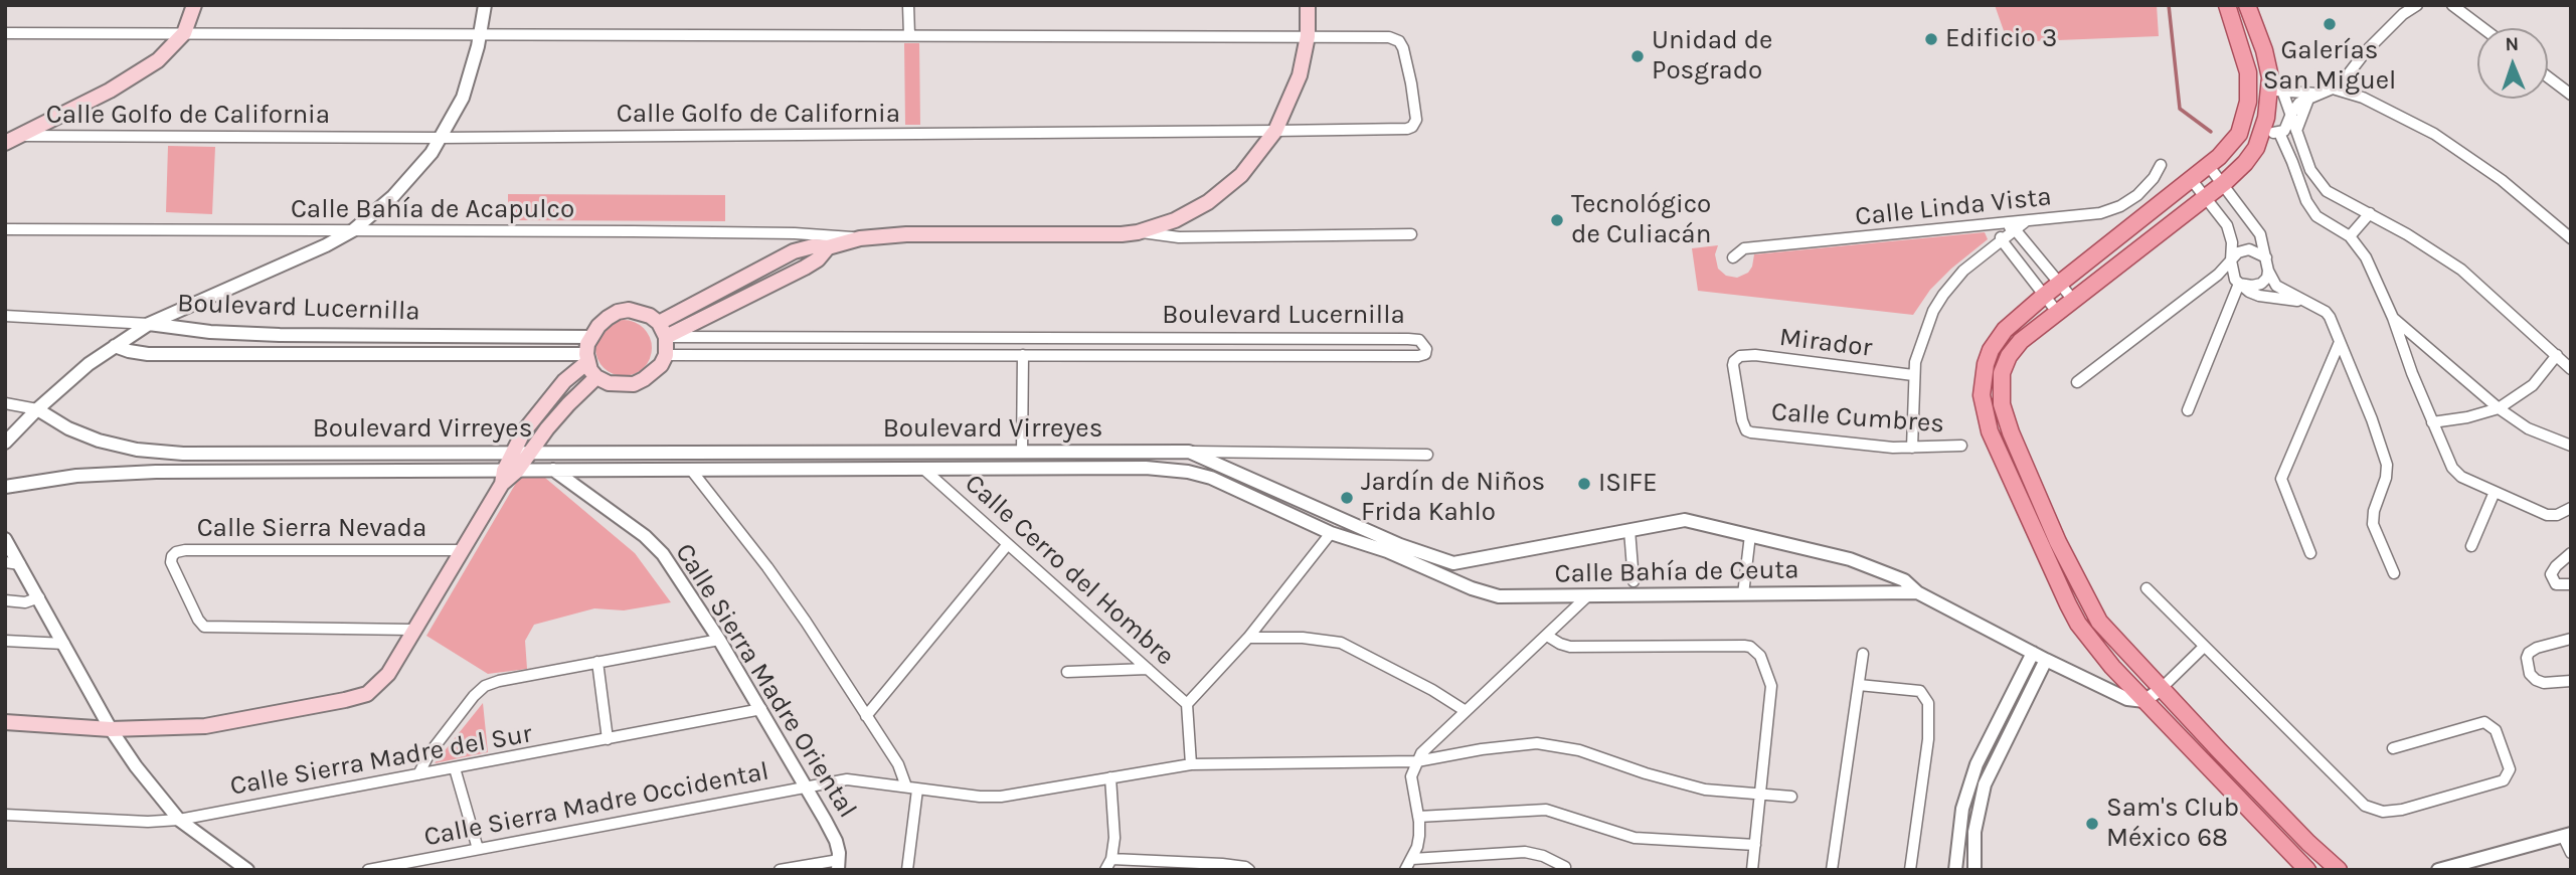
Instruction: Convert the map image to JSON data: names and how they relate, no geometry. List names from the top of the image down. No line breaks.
{"streets":{"street":["Calle Golfo de California","Calle Linda Vista","Calle Bahía de Acapulco","Boulevard Lucernilla","Mirador","Calle Cumbres","Boulevard Virreyes","Calle Sierra Nevada","Calle Cerro del Hombre","Calle Bahía de Ceuta","Calle Sierra Madre Oriental","Calle Sierra Madre del Sur","Calle Sierra Madre Occidental"]},"crossings":[["Mirador","Calle Cumbres"],["Boulevard Virreyes","Calle Cerro del Hombre"],["Boulevard Virreyes","Calle Bahía de Ceuta"],["Boulevard Virreyes","Calle Sierra Madre Oriental"],["Calle Sierra Madre Oriental","Calle Sierra Madre del Sur"],["Calle Sierra Madre Oriental","Calle Sierra Madre Occidental"]],"places":["Galerías San Miguel","Edificio 3","Unidad de Posgrado","Tecnológico de Culiacán","ISIFE","Jardín de Niños Frida Kahlo","Sam's Club México 68"],"north":"top"}
